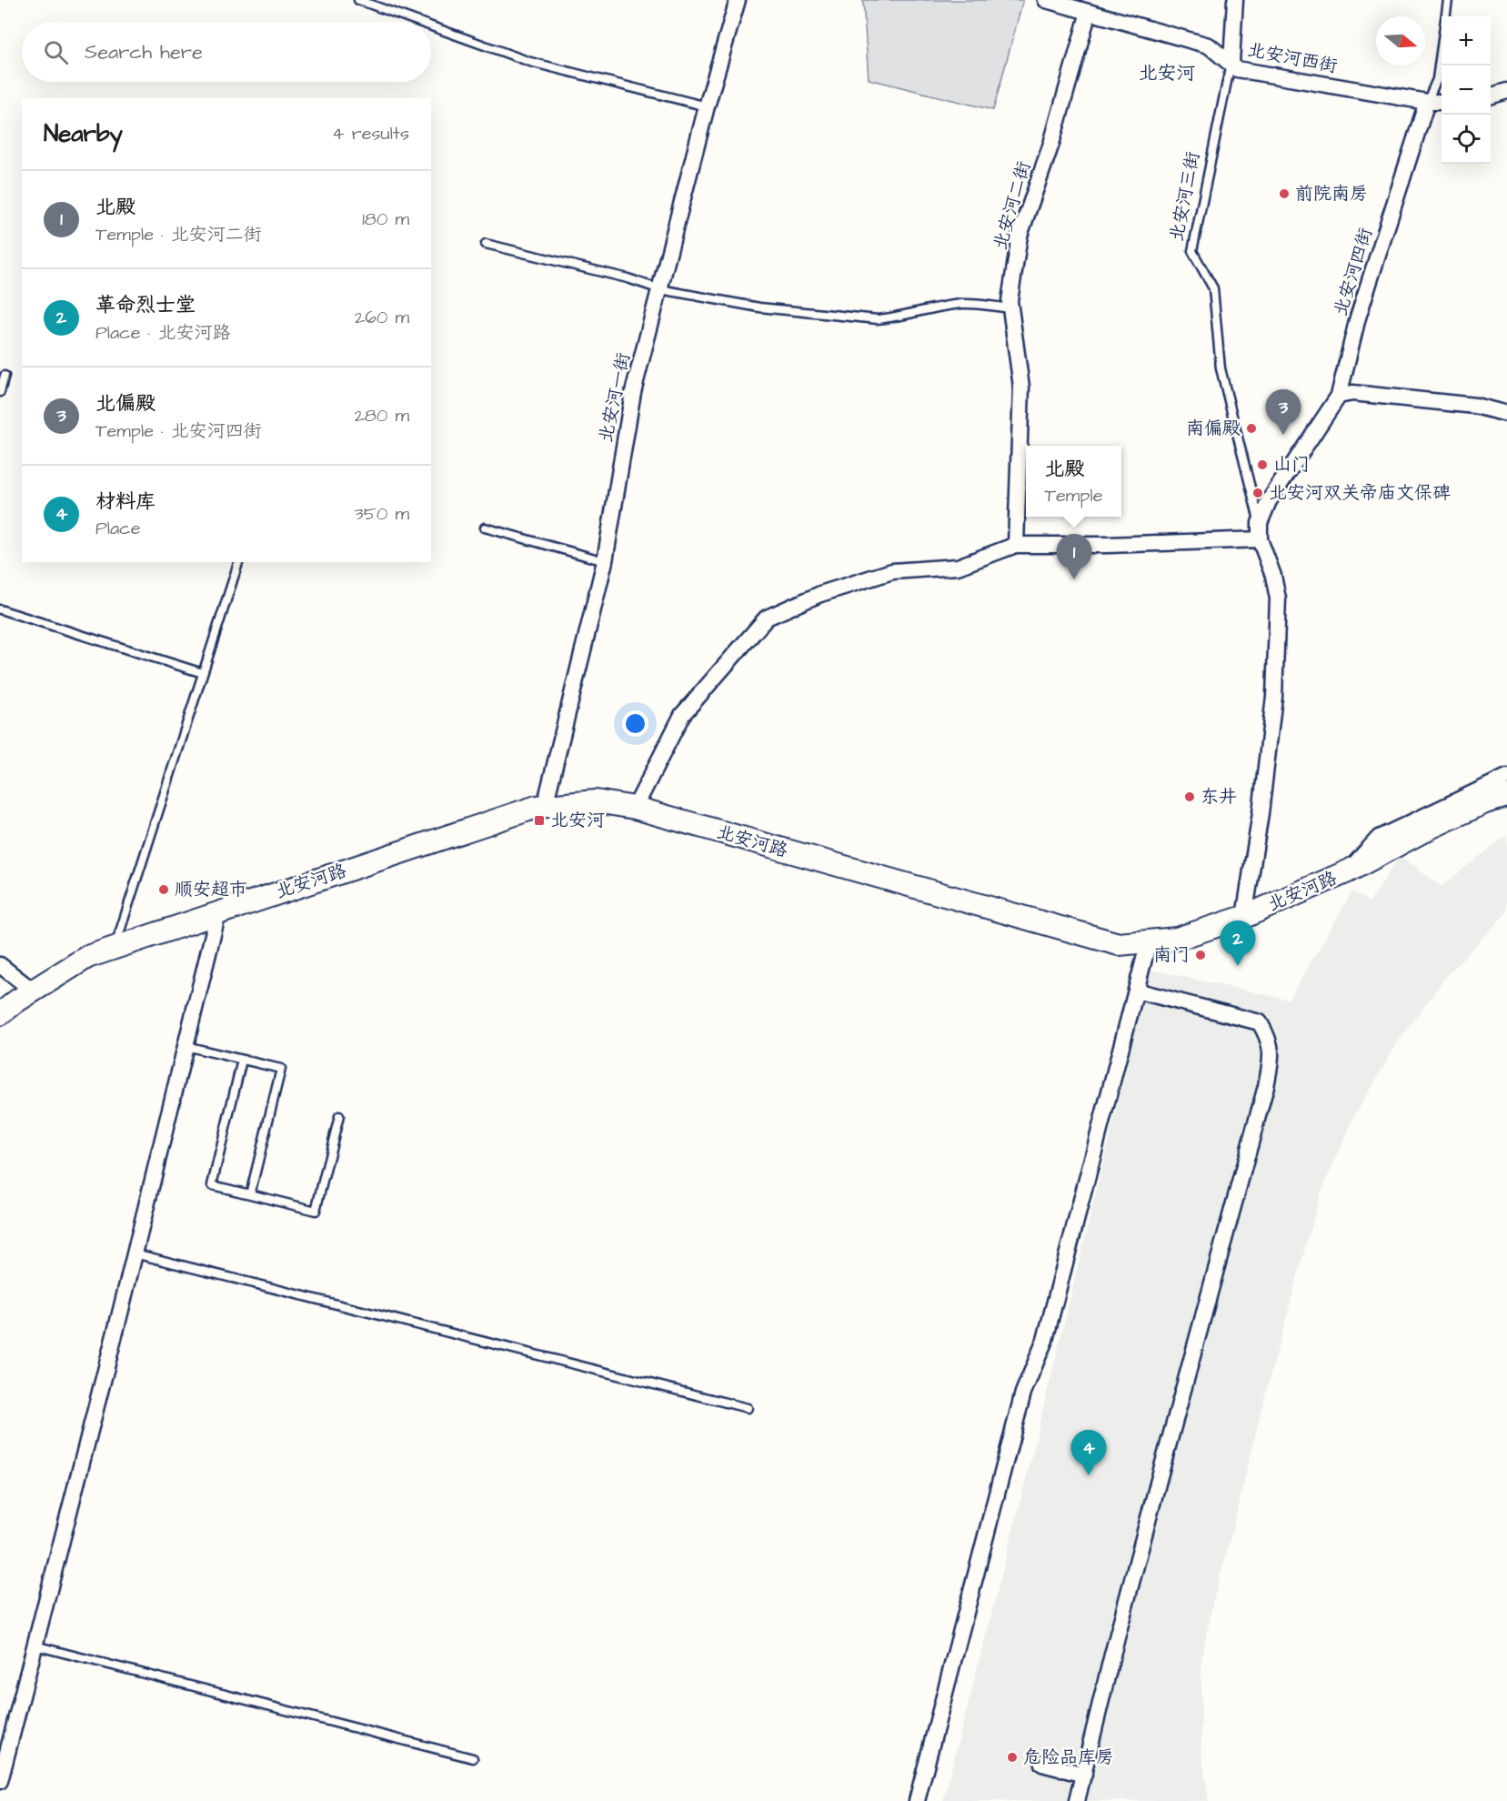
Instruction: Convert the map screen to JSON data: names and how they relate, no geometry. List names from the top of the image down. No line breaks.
{"streets":{"main road":["北安河路"],"street":["北安河西街","北安河三街","北安河二街","北安河四街","北安河一街"]},"crossings":[["北安河西街","北安河三街"],["北安河西街","北安河二街"],["北安河西街","北安河四街"],["北安河三街","北安河四街"],["北安河一街","北安河路"]],"districts":["北安河"],"places":{"other":["前院南房","南偏殿","山门","北安河双关帝庙文保碑","东井","顺安超市","南门","危险品库房"],"transit":["北安河"]},"north":"right","page":{"map_buttons":["+","−"],"search":"Search here","heading":["Nearby","4 results"],"list":[{"mark":"1","name":"北殿","note":"Temple · 北安河二街","value":"180 m"},{"mark":"2","name":"革命烈士堂","note":"Place · 北安河路","value":"260 m"},{"mark":"3","name":"北偏殿","note":"Temple · 北安河四街","value":"280 m"},{"mark":"4","name":"材料库","note":"Place","value":"350 m"}],"pins":["3","1","2","4"],"popup":["北殿","Temple"]}}
